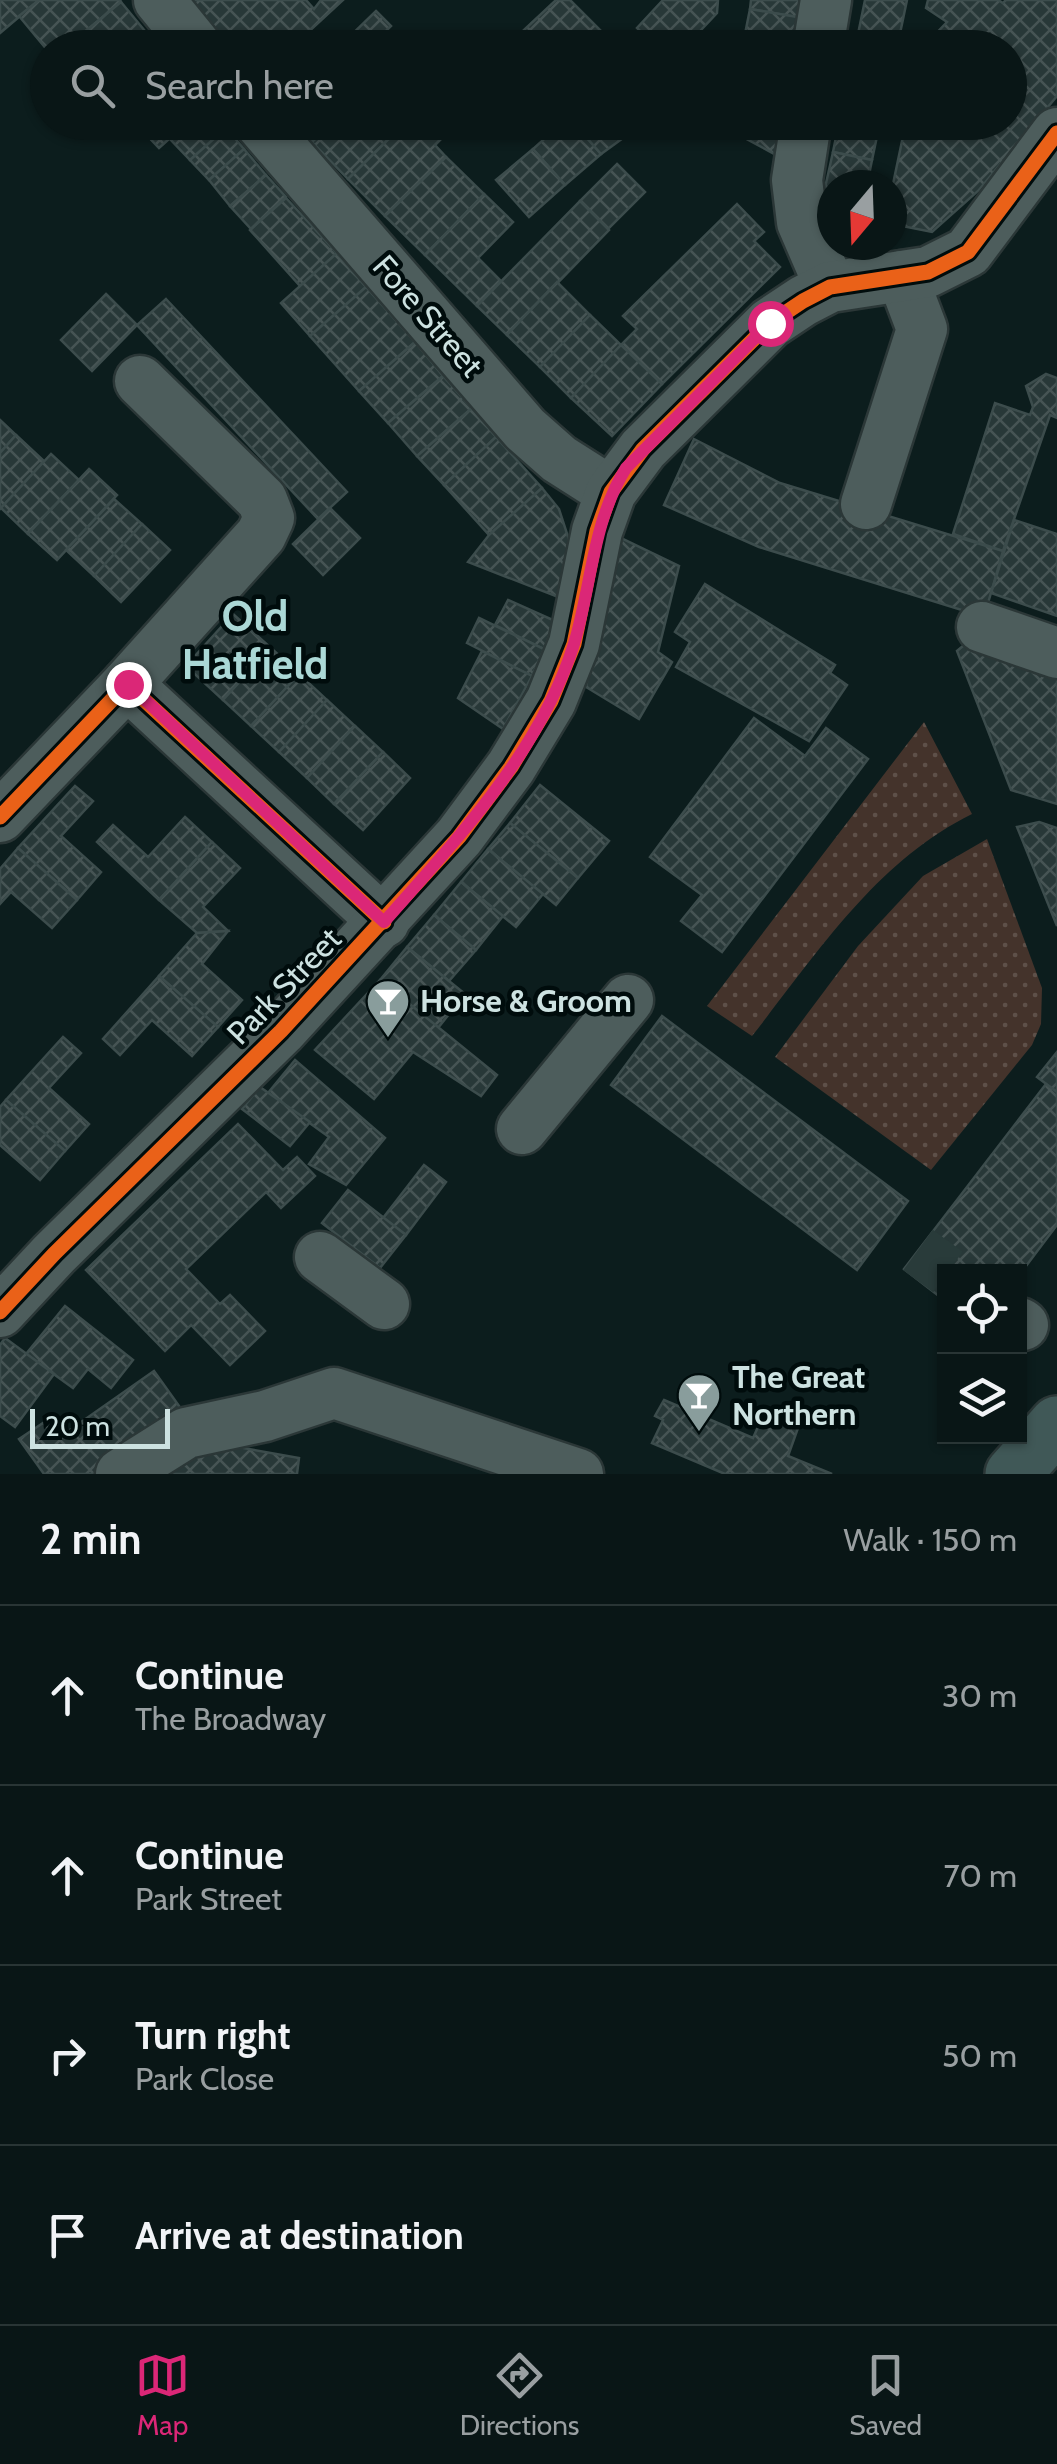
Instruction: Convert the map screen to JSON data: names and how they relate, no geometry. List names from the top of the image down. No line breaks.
{"streets":{"street":["Fore Street","Park Street"]},"crossings":[["Fore Street","Park Street"]],"districts":["Old Hatfield"],"places":{"bar":["Horse & Groom","The Great Northern"]},"scale_bar":"20 m","north":"bottom","page":{"search":"Search here","scale":"20 m","heading":["2 min","Walk · 150 m"],"list":[["Continue","The Broadway","30 m"],["Continue","Park Street","70 m"],["Turn right","Park Close","50 m"],"Arrive at destination"],"nav":["Map","Directions","Saved"]}}
